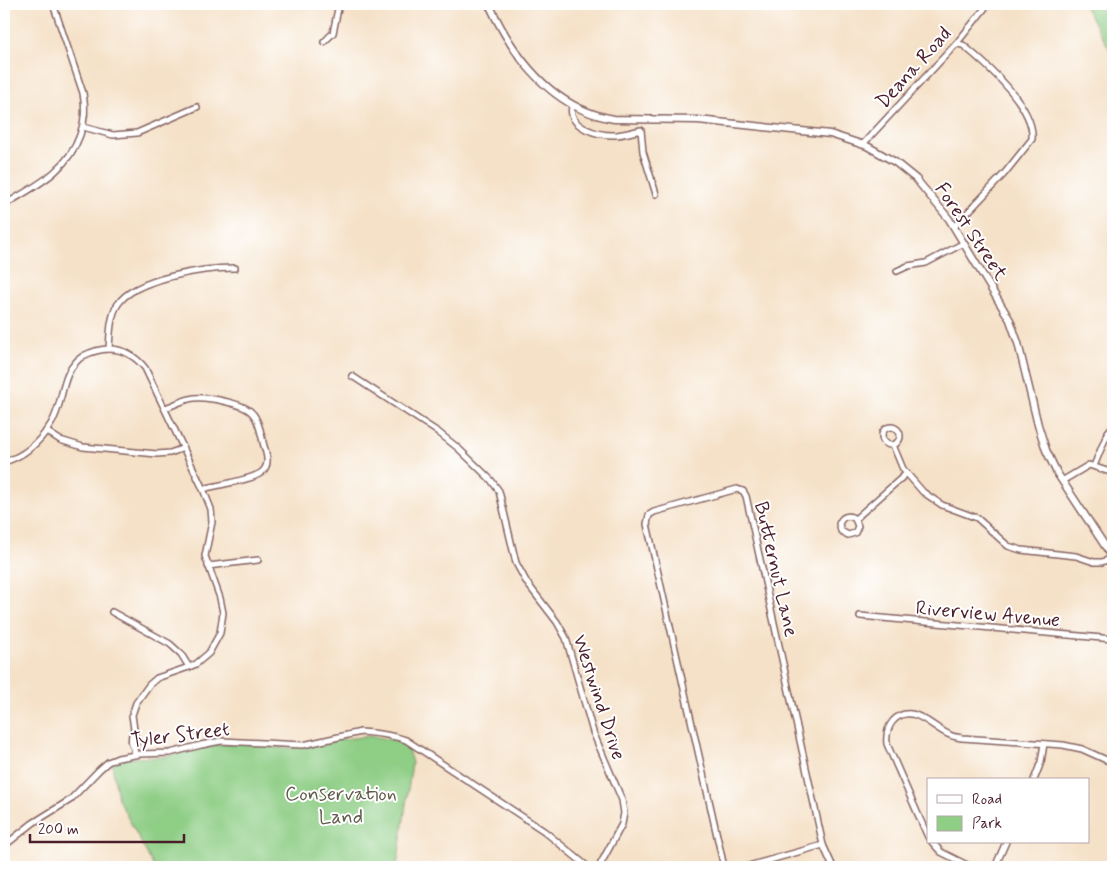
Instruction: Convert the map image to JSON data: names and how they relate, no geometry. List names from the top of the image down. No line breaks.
{"streets":{"street":["Deana Road","Forest Street","Butternut Lane","Riverview Avenue","Westwind Drive","Tyler Street"]},"crossings":[["Deana Road","Forest Street"]],"parks":["Conservation Land"],"legend":["Road","Park"],"scale_bar":"200 m"}
